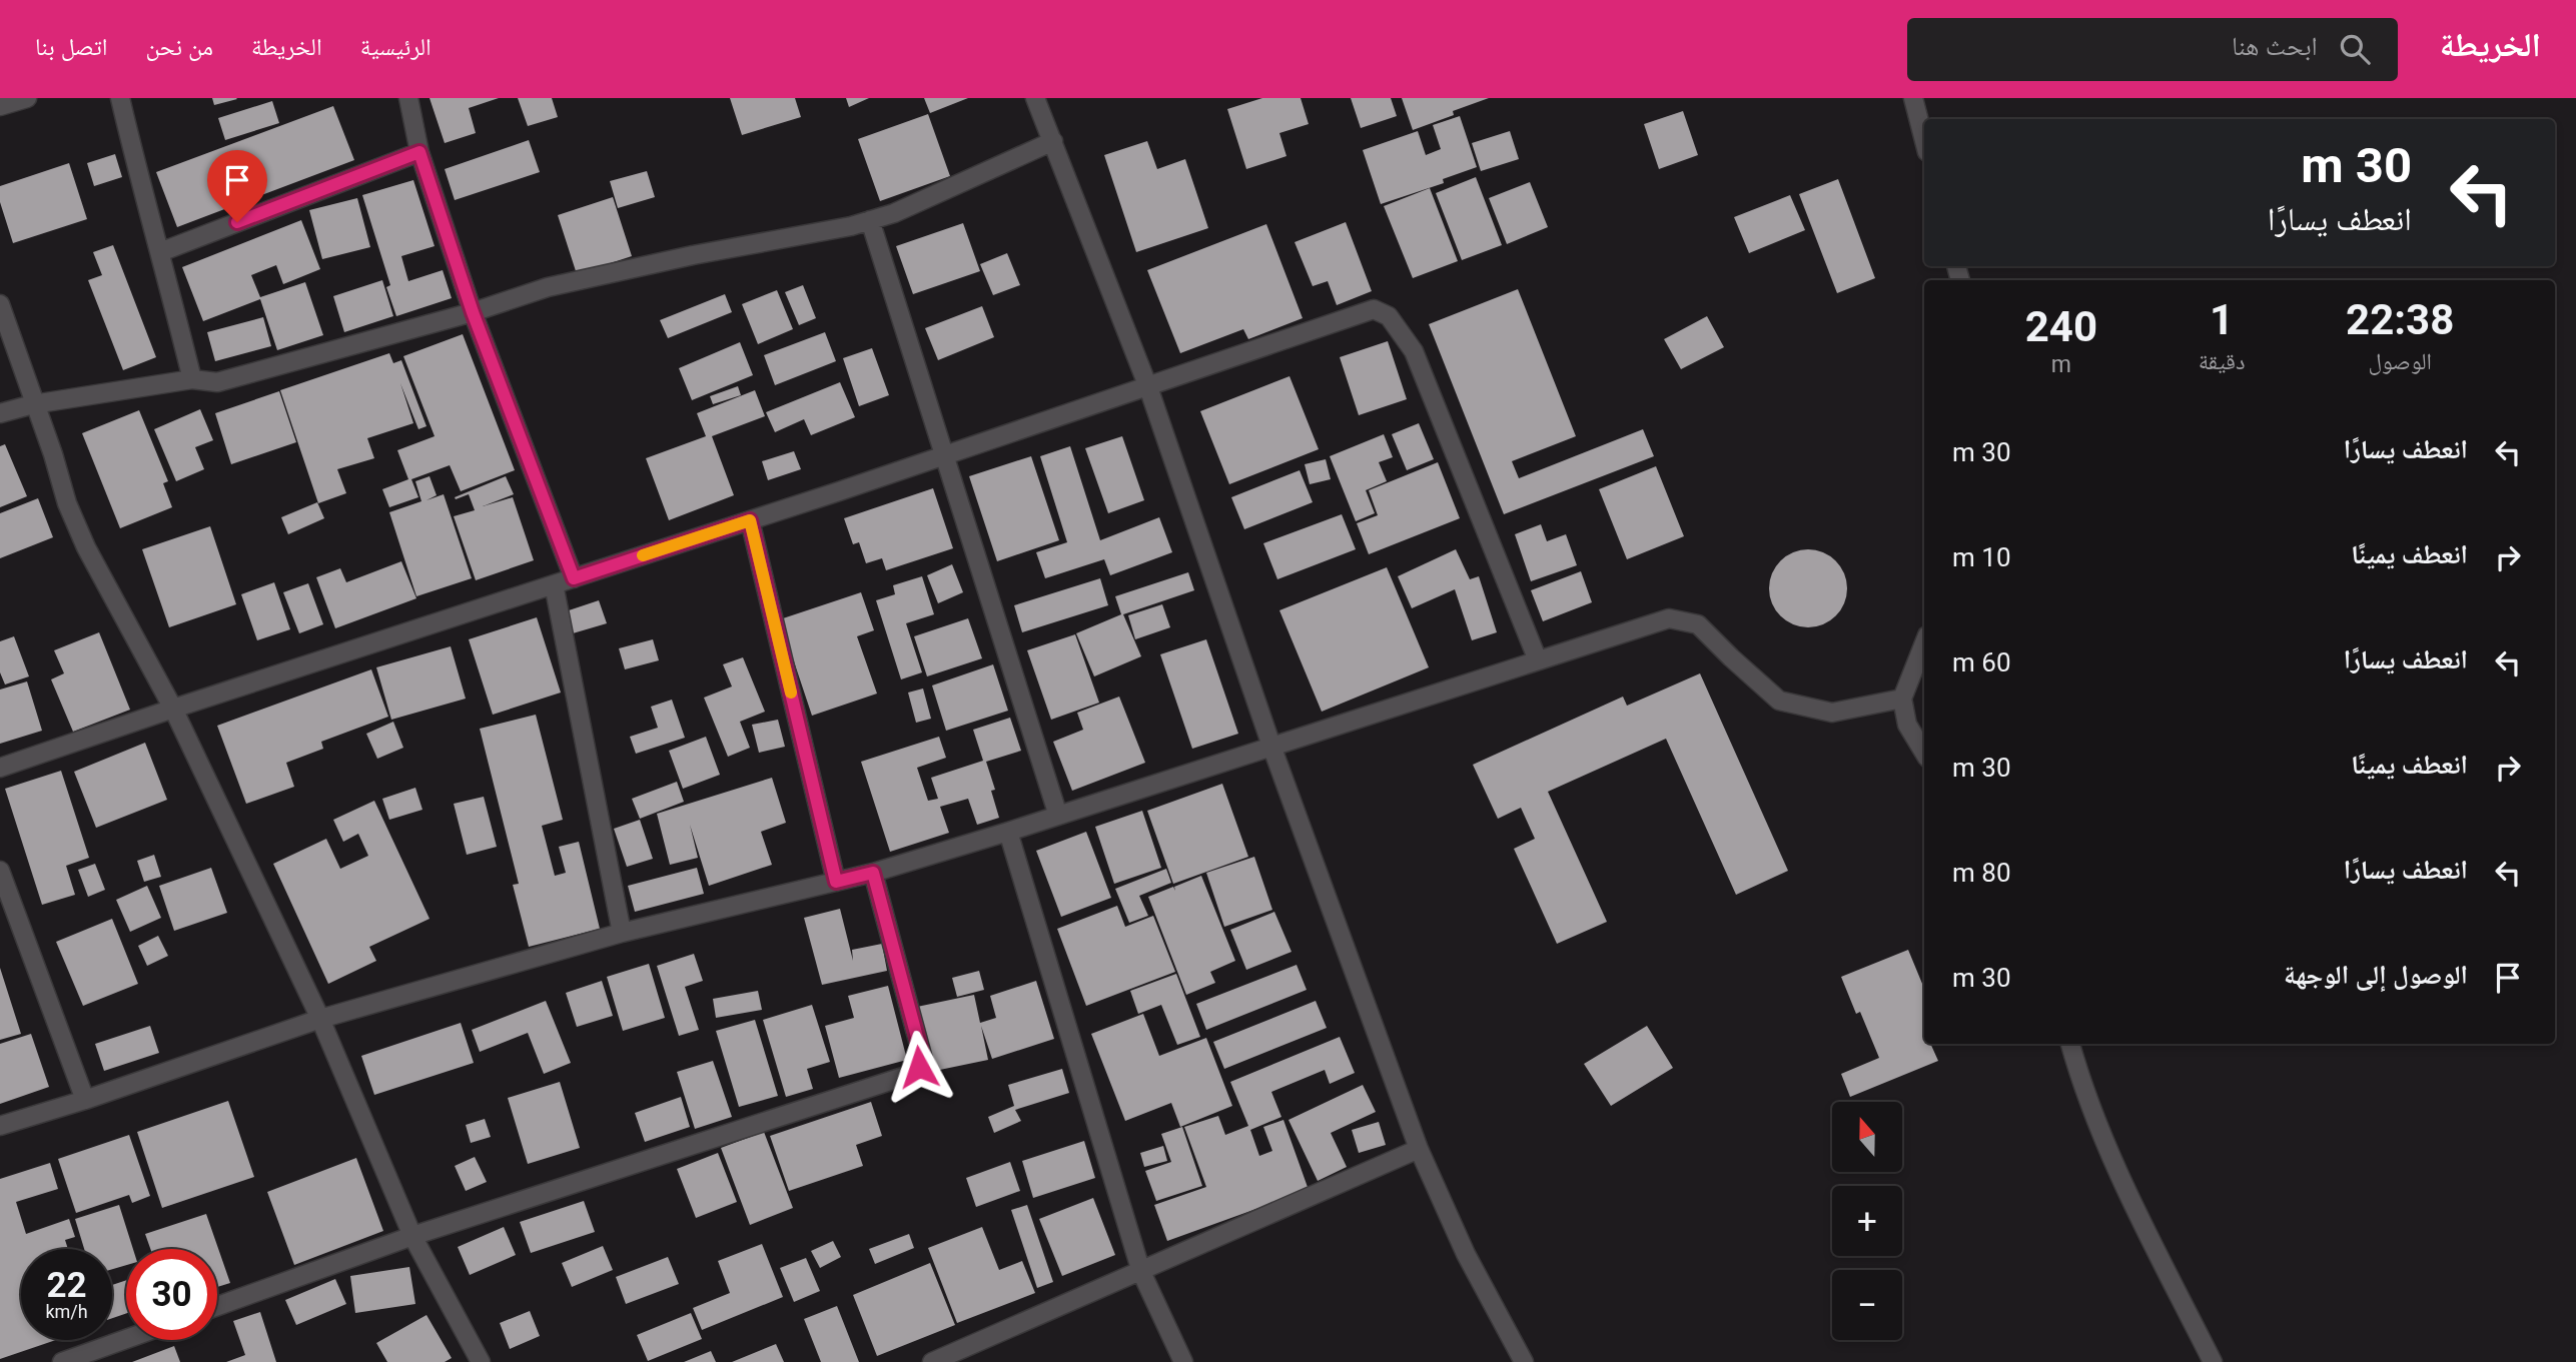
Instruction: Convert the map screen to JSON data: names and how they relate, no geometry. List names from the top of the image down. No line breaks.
{"north":"top","page":{"header":"الخريطة","search":"ابحث هنا","nav":["الرئيسية","الخريطة","من نحن","اتصل بنا"],"turn":["30 m","انعطف يسارًا"],"eta":["22:38","الوصول","1","دقيقة","240","m"],"list":[{"name":"انعطف يسارًا","value":"30 m"},{"name":"انعطف يمينًا","value":"10 m"},{"name":"انعطف يسارًا","value":"60 m"},{"name":"انعطف يمينًا","value":"30 m"},{"name":"انعطف يسارًا","value":"80 m"},{"name":"الوصول إلى الوجهة","value":"30 m"}],"map_buttons":["+","−"],"speed":"22 km/h","limit":"30"}}
